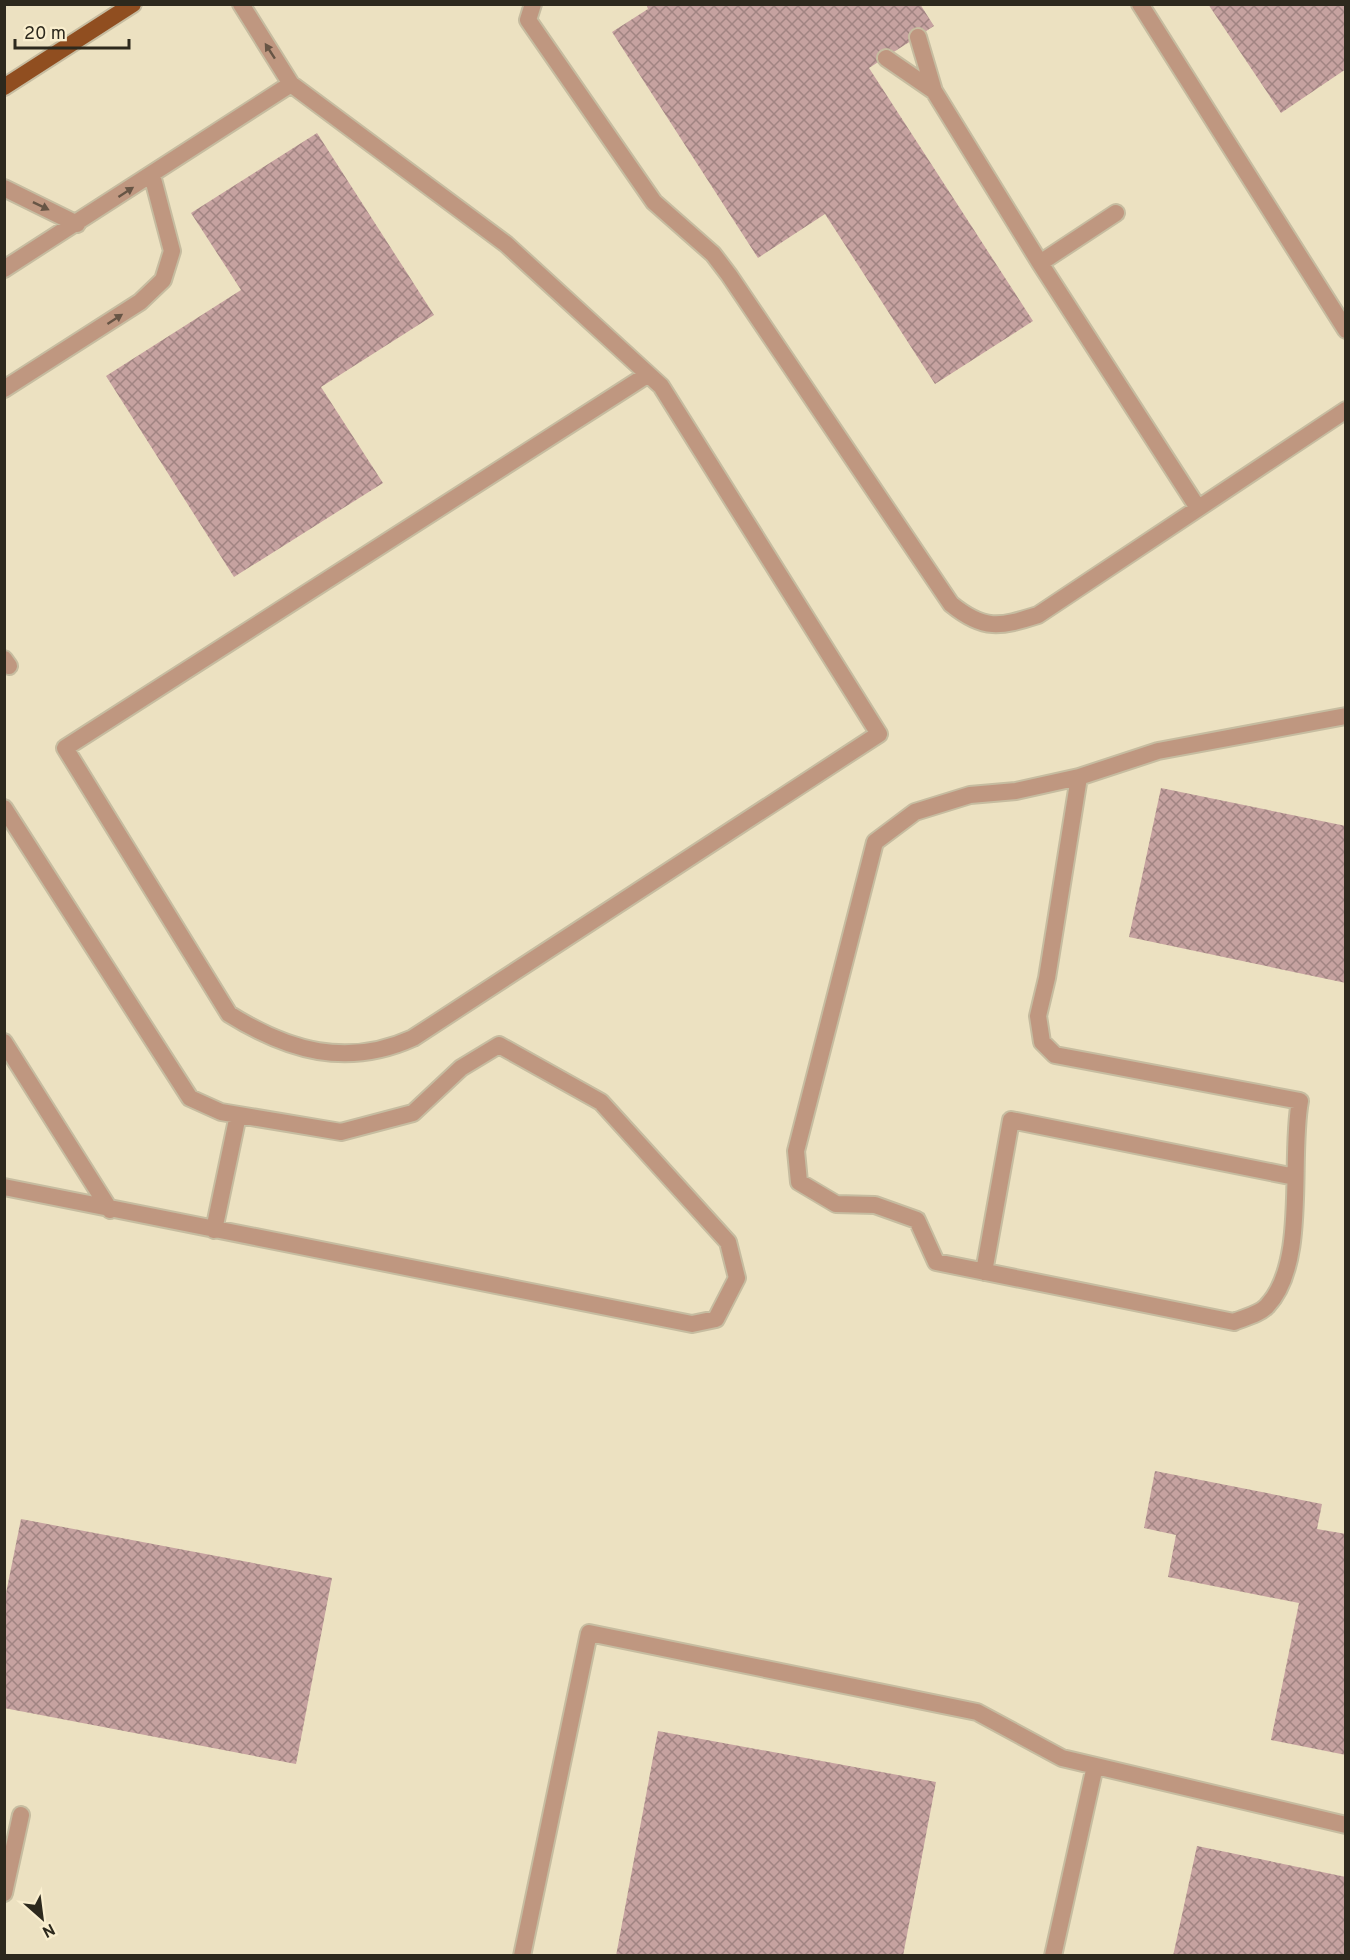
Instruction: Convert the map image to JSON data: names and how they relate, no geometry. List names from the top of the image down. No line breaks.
{"scale_bar":"20 m","north":"bottom right"}
